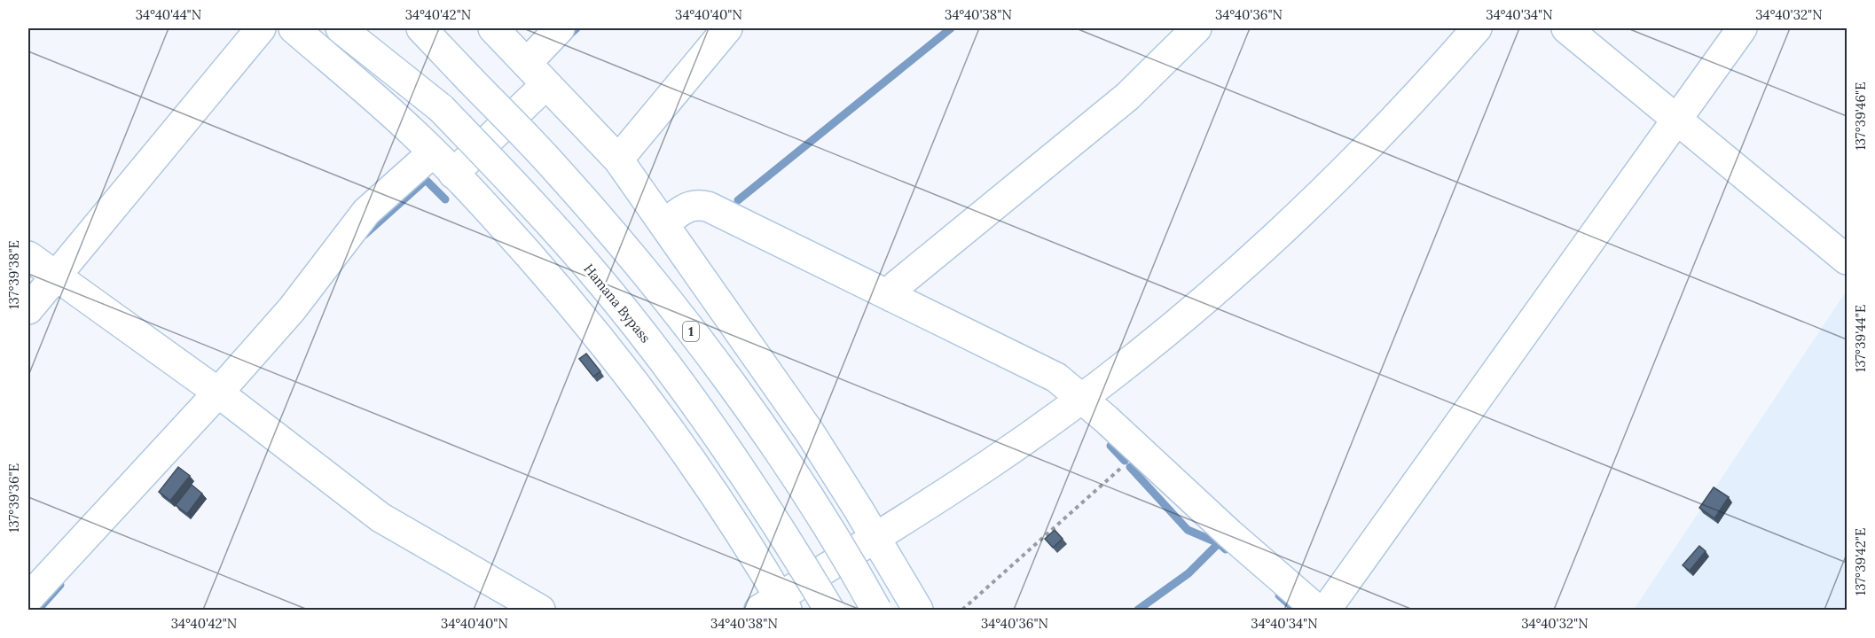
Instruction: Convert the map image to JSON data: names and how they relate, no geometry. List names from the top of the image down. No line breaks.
{"streets":{"main road":["Hamana Bypass","1"]},"coordinates":["34°40'44\"N","34°40'42\"N","34°40'40\"N","34°40'38\"N","34°40'36\"N","34°40'34\"N","34°40'32\"N","137°39'46\"E","137°39'38\"E","137°39'44\"E","137°39'36\"E","137°39'42\"E"]}
